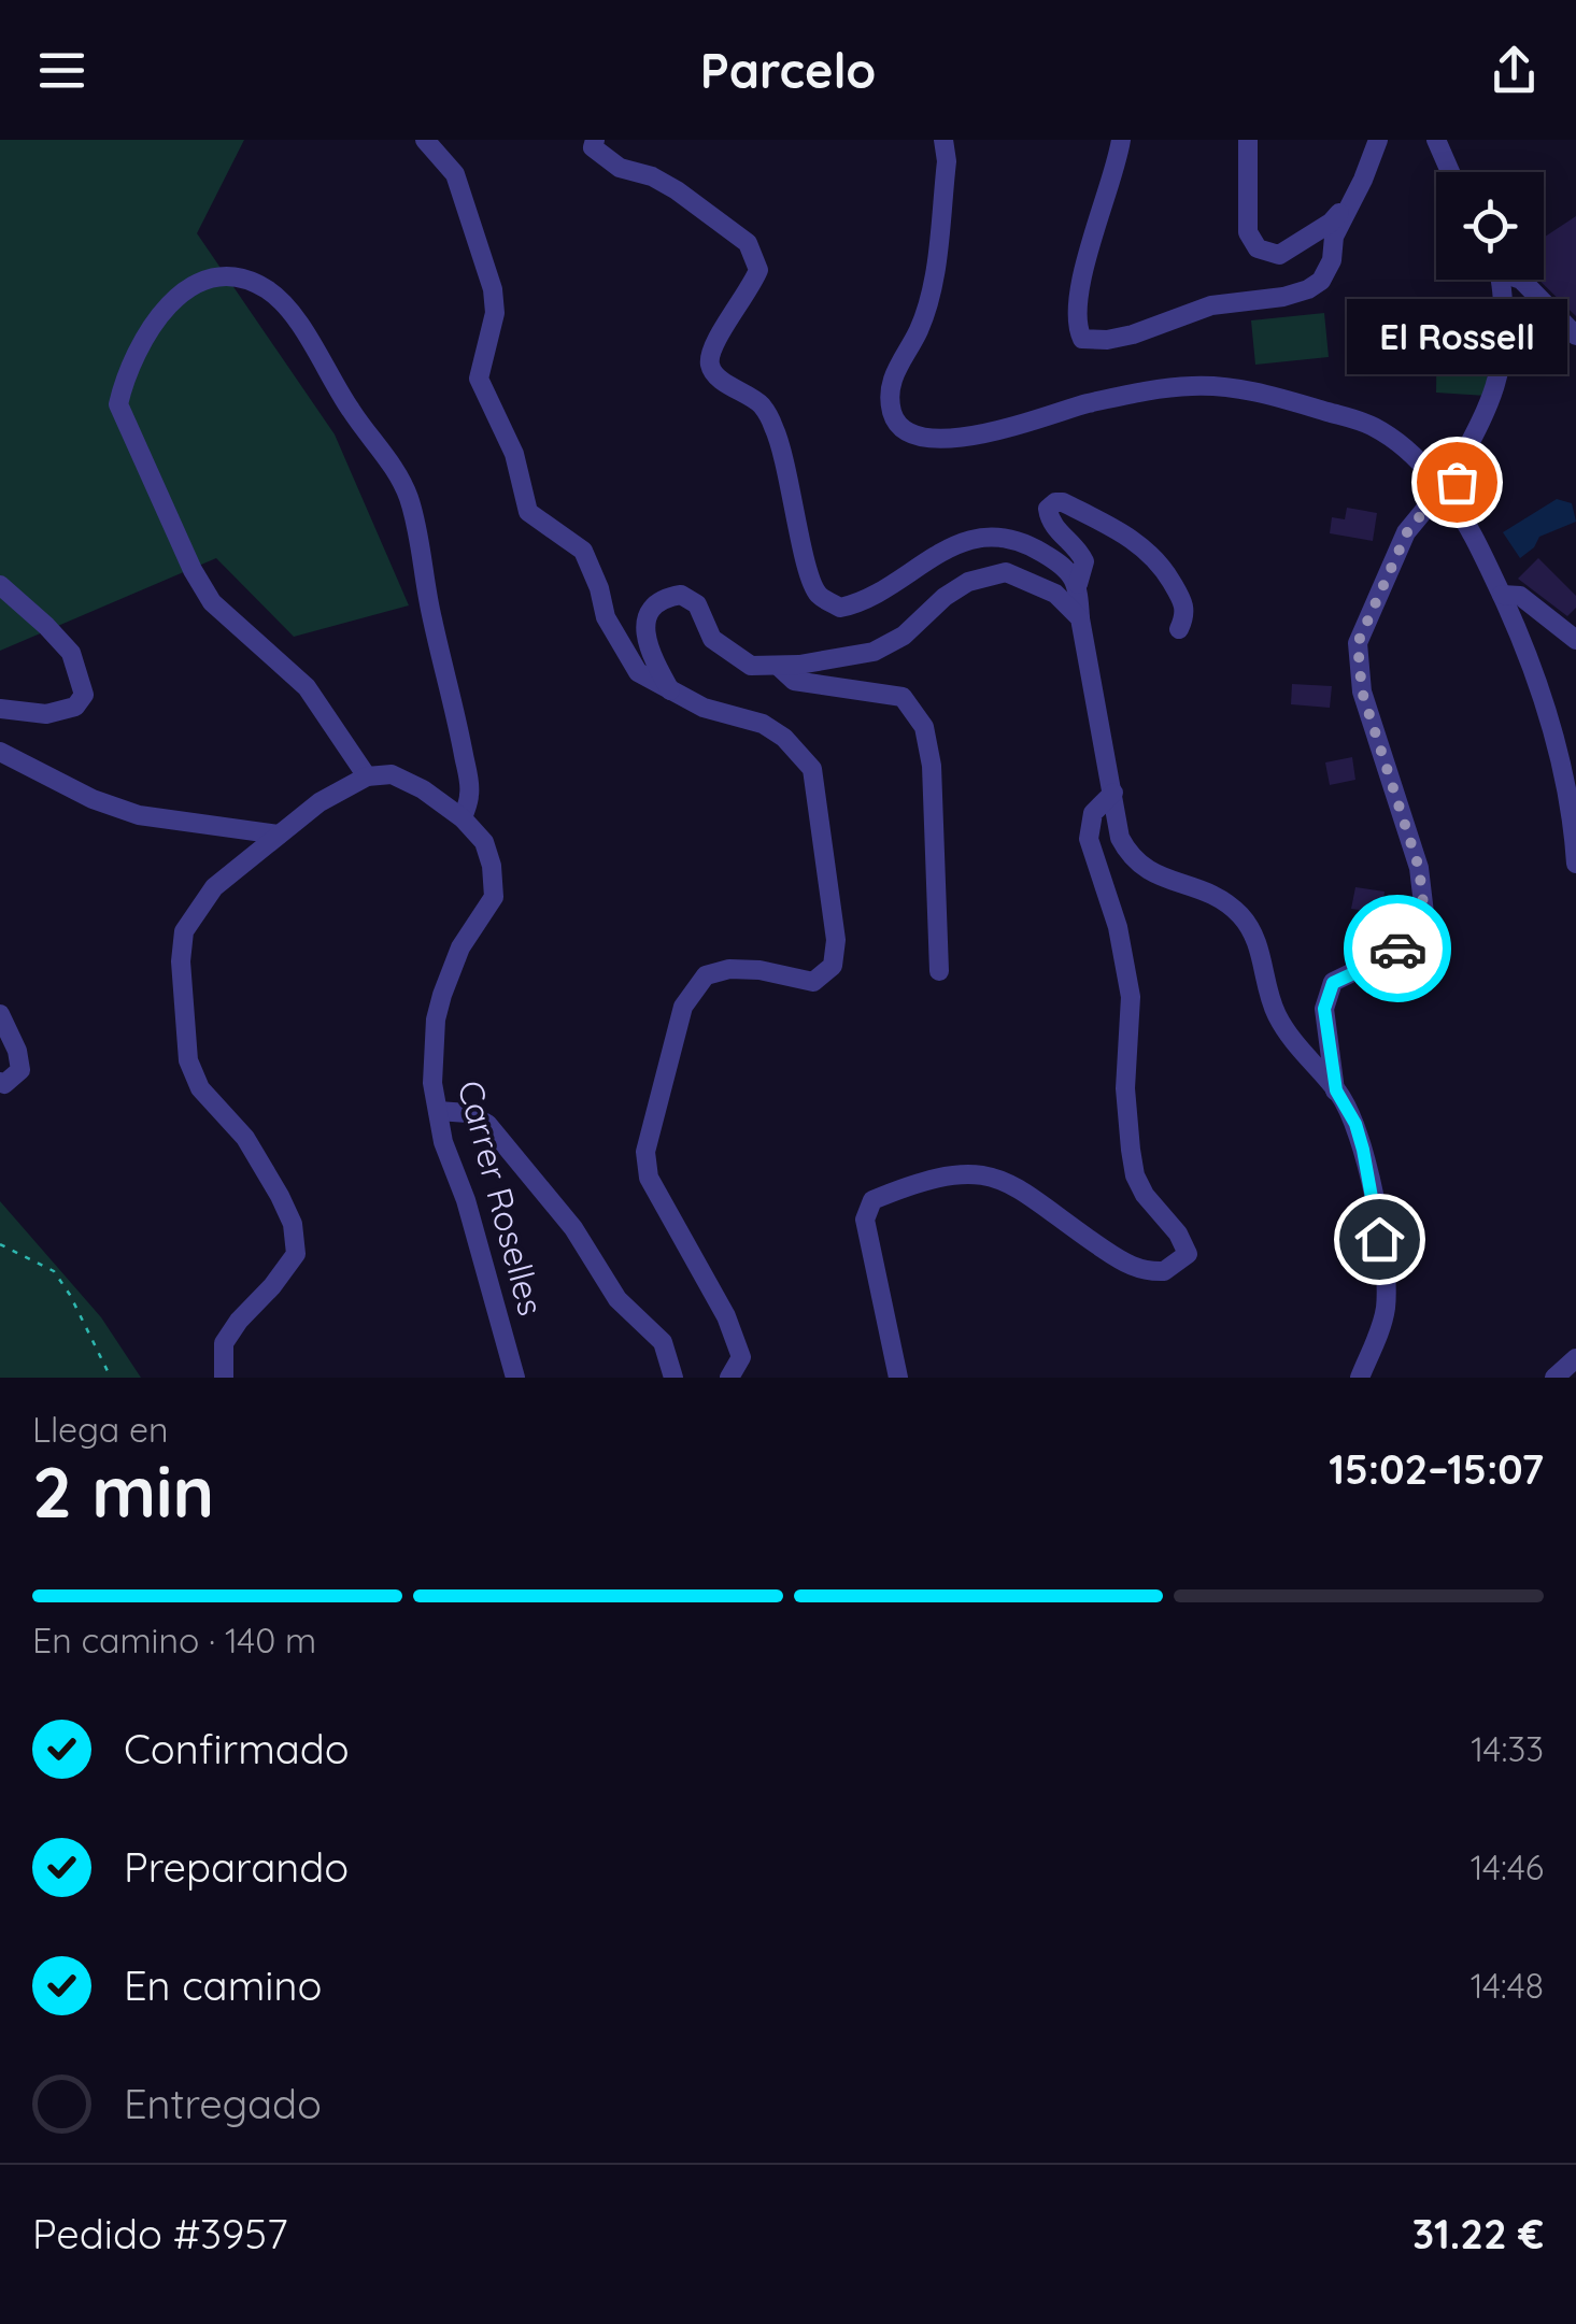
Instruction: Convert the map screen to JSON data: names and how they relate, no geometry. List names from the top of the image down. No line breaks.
{"streets":{"street":["Carrer Roselles"]},"places":["El Rossell"],"page":{"header":"Parcelo","bubble":"El Rossell","heading":["2 min","Llega en","15:02–15:07"],"panel":["Pedido #3957","31.22 €"],"bar":"En camino · 140 m","list":[["Confirmado","14:33"],["Preparando","14:46"],["En camino","14:48"],"Entregado"]}}
